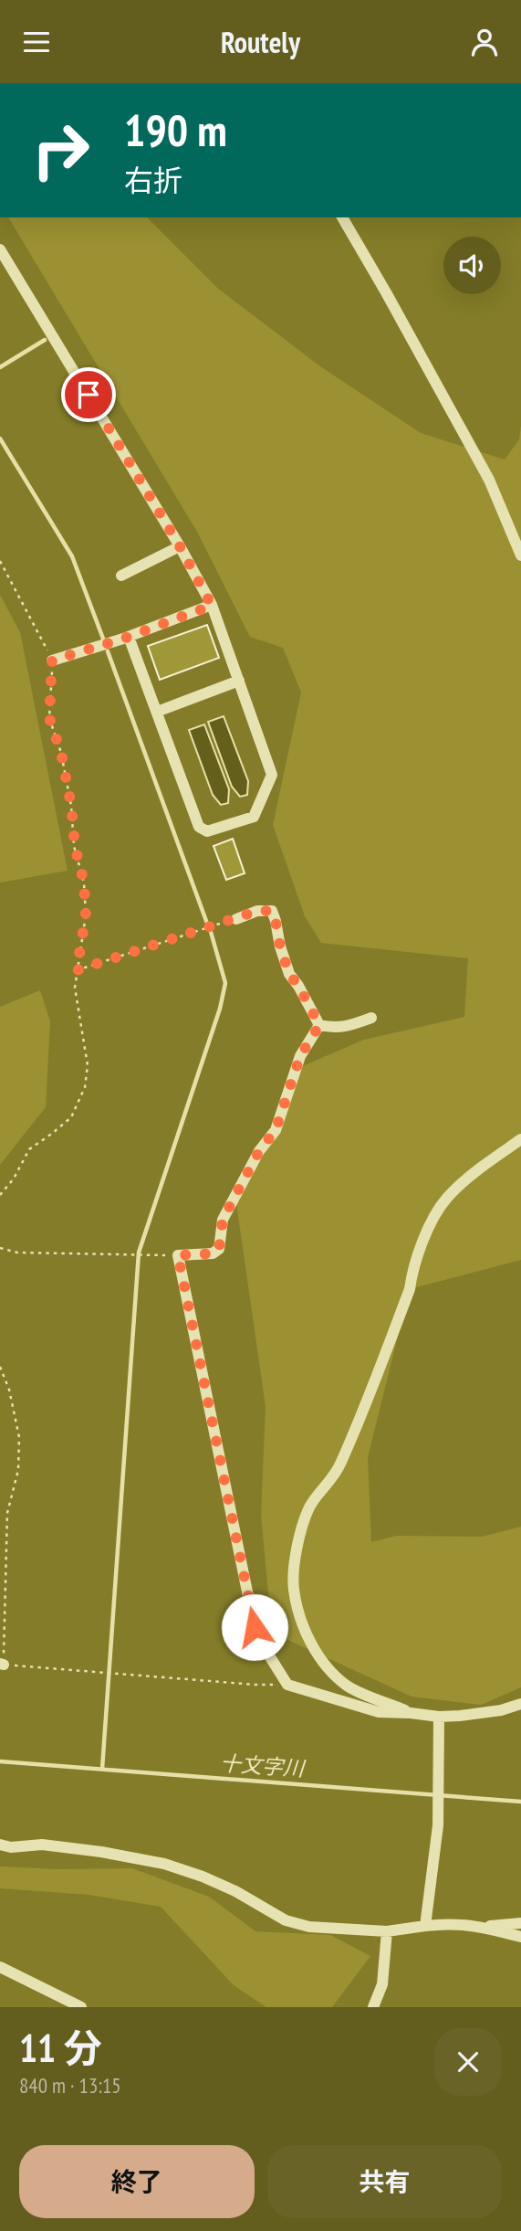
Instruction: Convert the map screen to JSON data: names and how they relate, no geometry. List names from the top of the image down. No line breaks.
{"water":["十文字川"],"page":{"header":"Routely","turn":["190 m","右折"],"heading":["11 分","840 m · 13:15"],"buttons":["終了","共有"]}}
